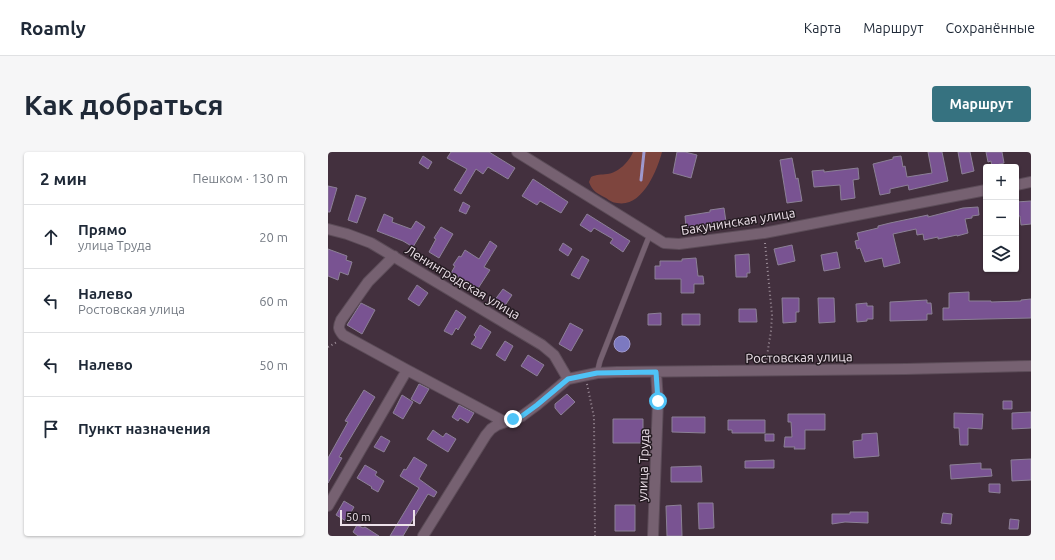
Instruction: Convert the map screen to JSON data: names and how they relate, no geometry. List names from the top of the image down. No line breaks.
{"streets":{"street":["Бакунинская улица","Ленинградская улица","Ростовская улица","улица Труда"]},"crossings":[["Ленинградская улица","Ростовская улица"],["Ростовская улица","улица Труда"]],"scale_bar":"50 m","page":{"header":"Roamly","nav":["Карта","Маршрут","Сохранённые"],"buttons":"Маршрут","title":"Как добраться","heading":["2 мин","Пешком · 130 m"],"map_buttons":["+","−"],"list":[["Прямо","улица Труда","20 m"],["Налево","Ростовская улица","60 m"],["Налево","50 m"],"Пункт назначения"],"scale":"50 m"}}
